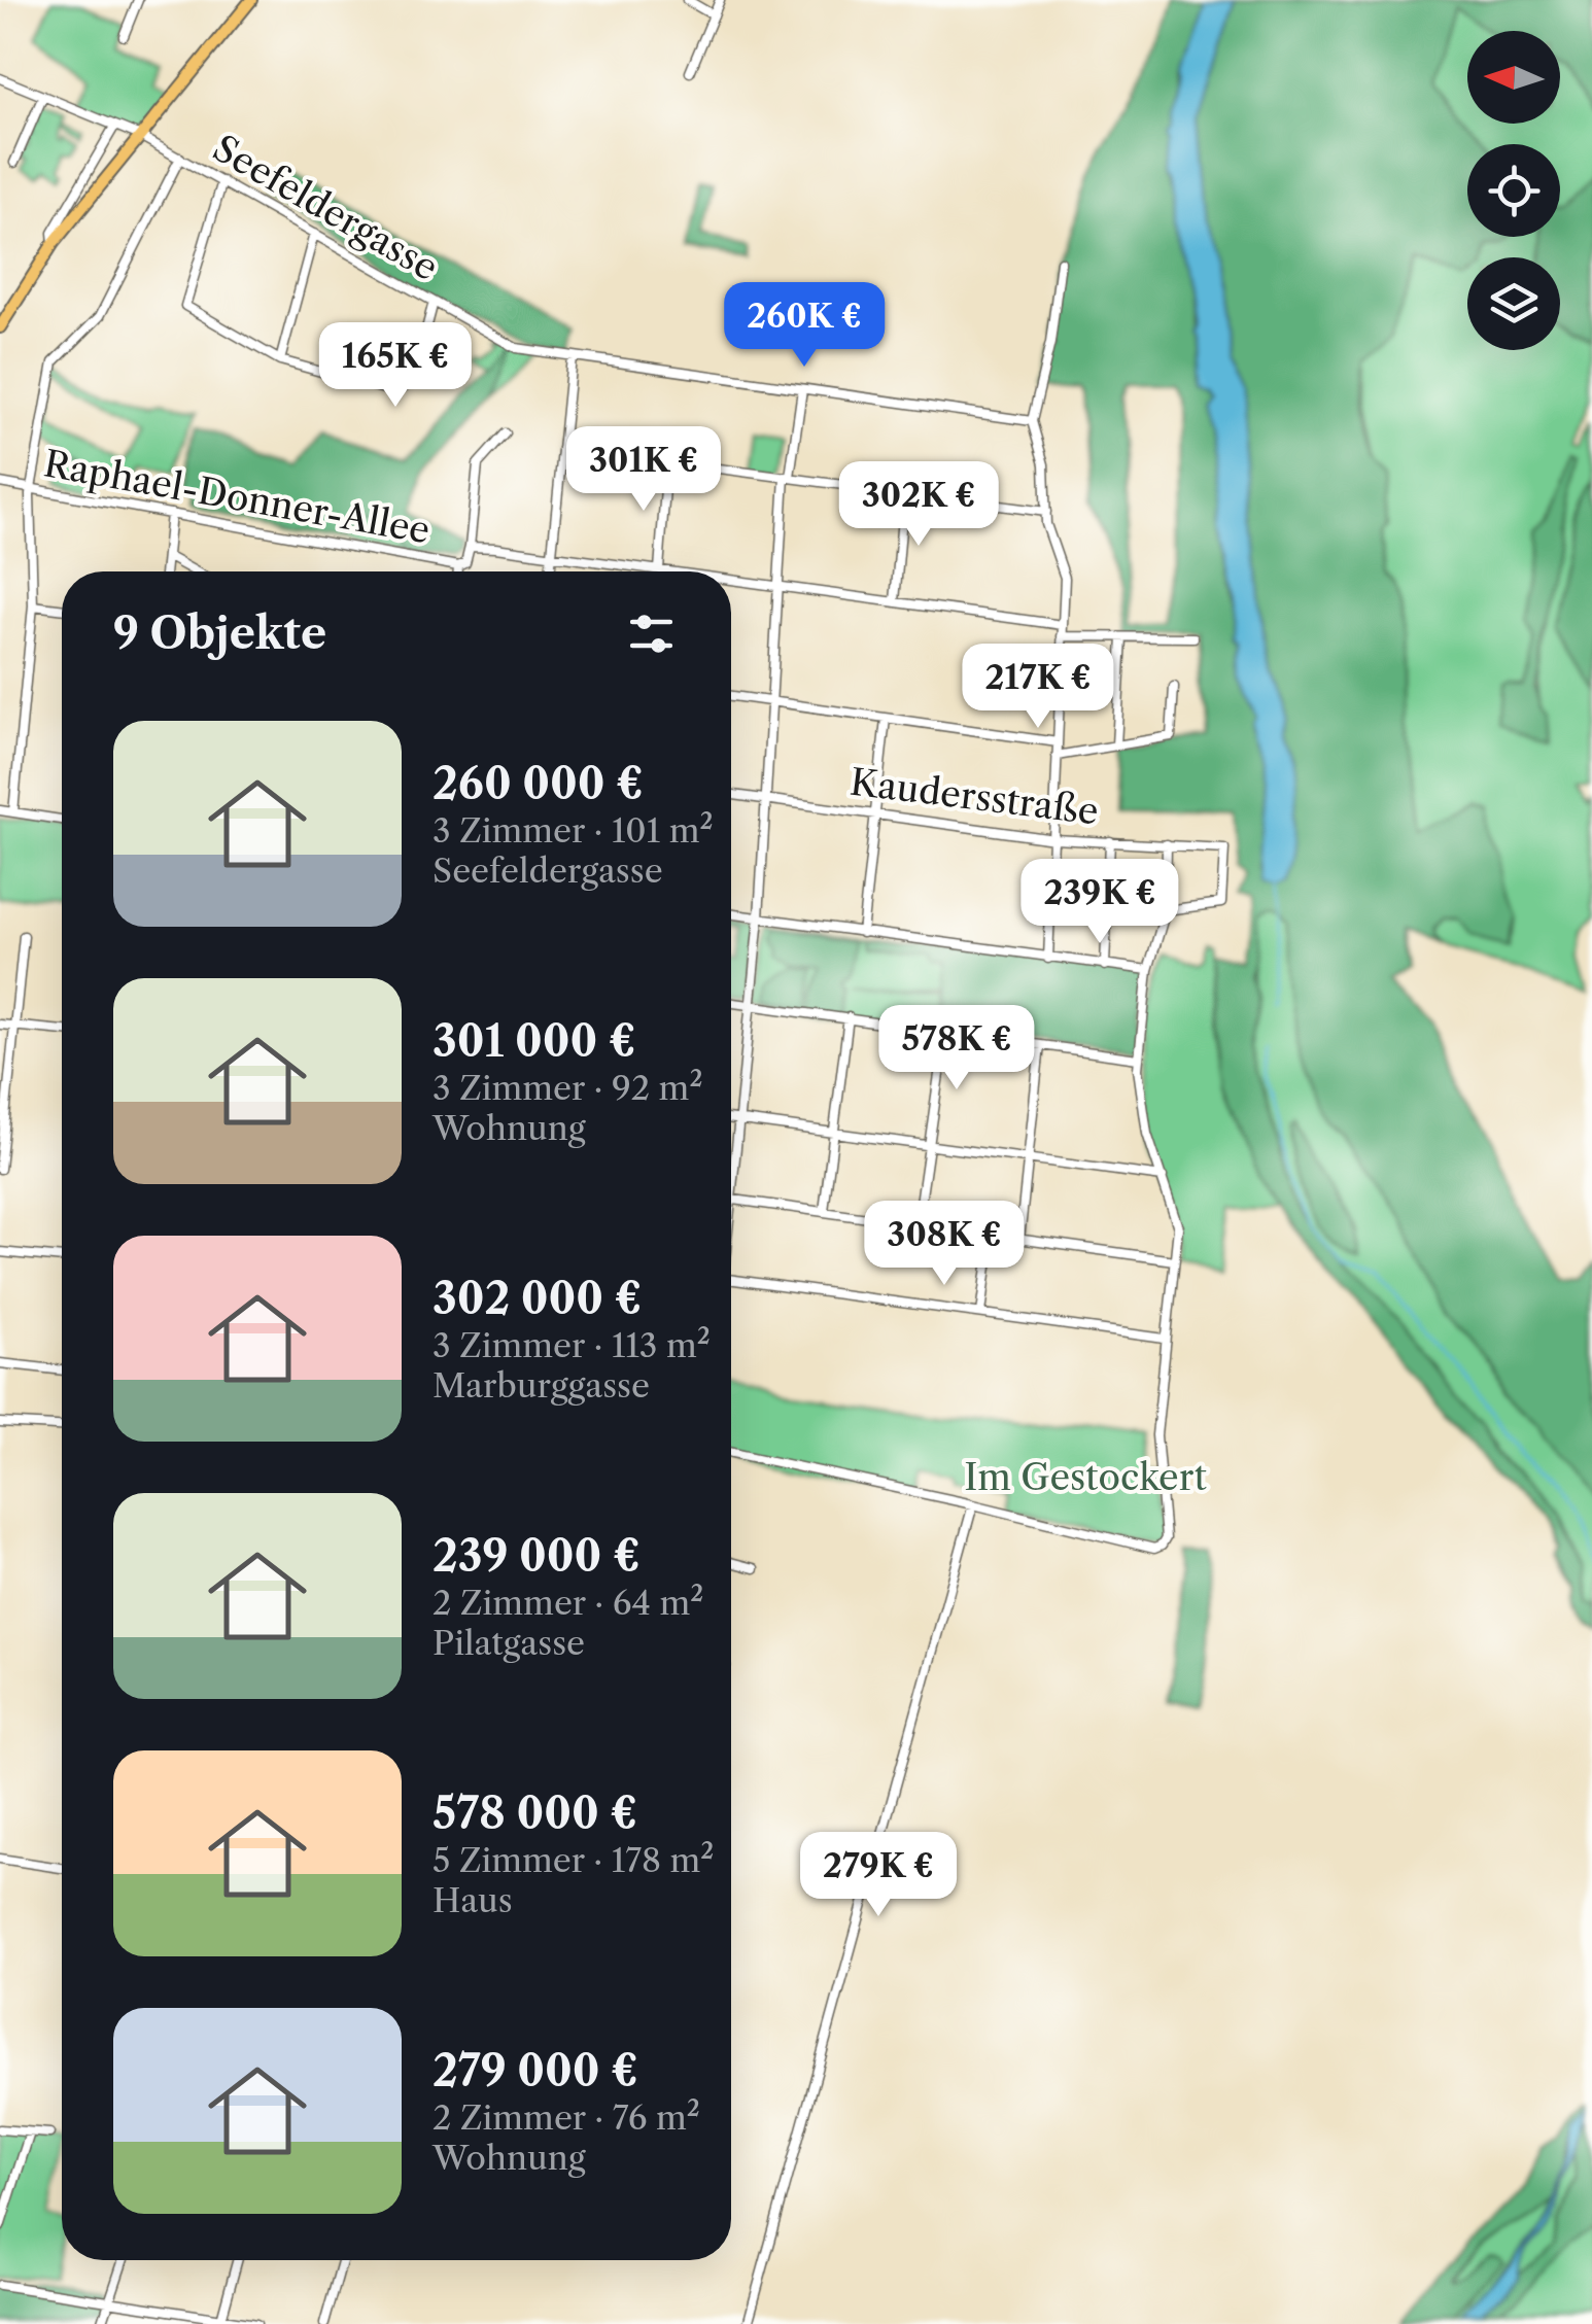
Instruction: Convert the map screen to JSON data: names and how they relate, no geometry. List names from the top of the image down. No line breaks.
{"streets":{"street":["Seefeldergasse","Raphael-Donner-Allee","Kaudersstraße"]},"parks":["Im Gestockert"],"north":"left","page":{"price":["260K €","165K €","301K €","302K €","217K €","239K €","578K €","308K €","279K €"],"heading":"9 Objekte","list":[{"name":"260 000 €","note":"3 Zimmer · 101 m² · Seefeldergasse"},{"name":"301 000 €","note":"3 Zimmer · 92 m² · Wohnung"},{"name":"302 000 €","note":"3 Zimmer · 113 m² · Marburggasse"},{"name":"239 000 €","note":"2 Zimmer · 64 m² · Pilatgasse"},{"name":"578 000 €","note":"5 Zimmer · 178 m² · Haus"},{"name":"279 000 €","note":"2 Zimmer · 76 m² · Wohnung"}]}}
